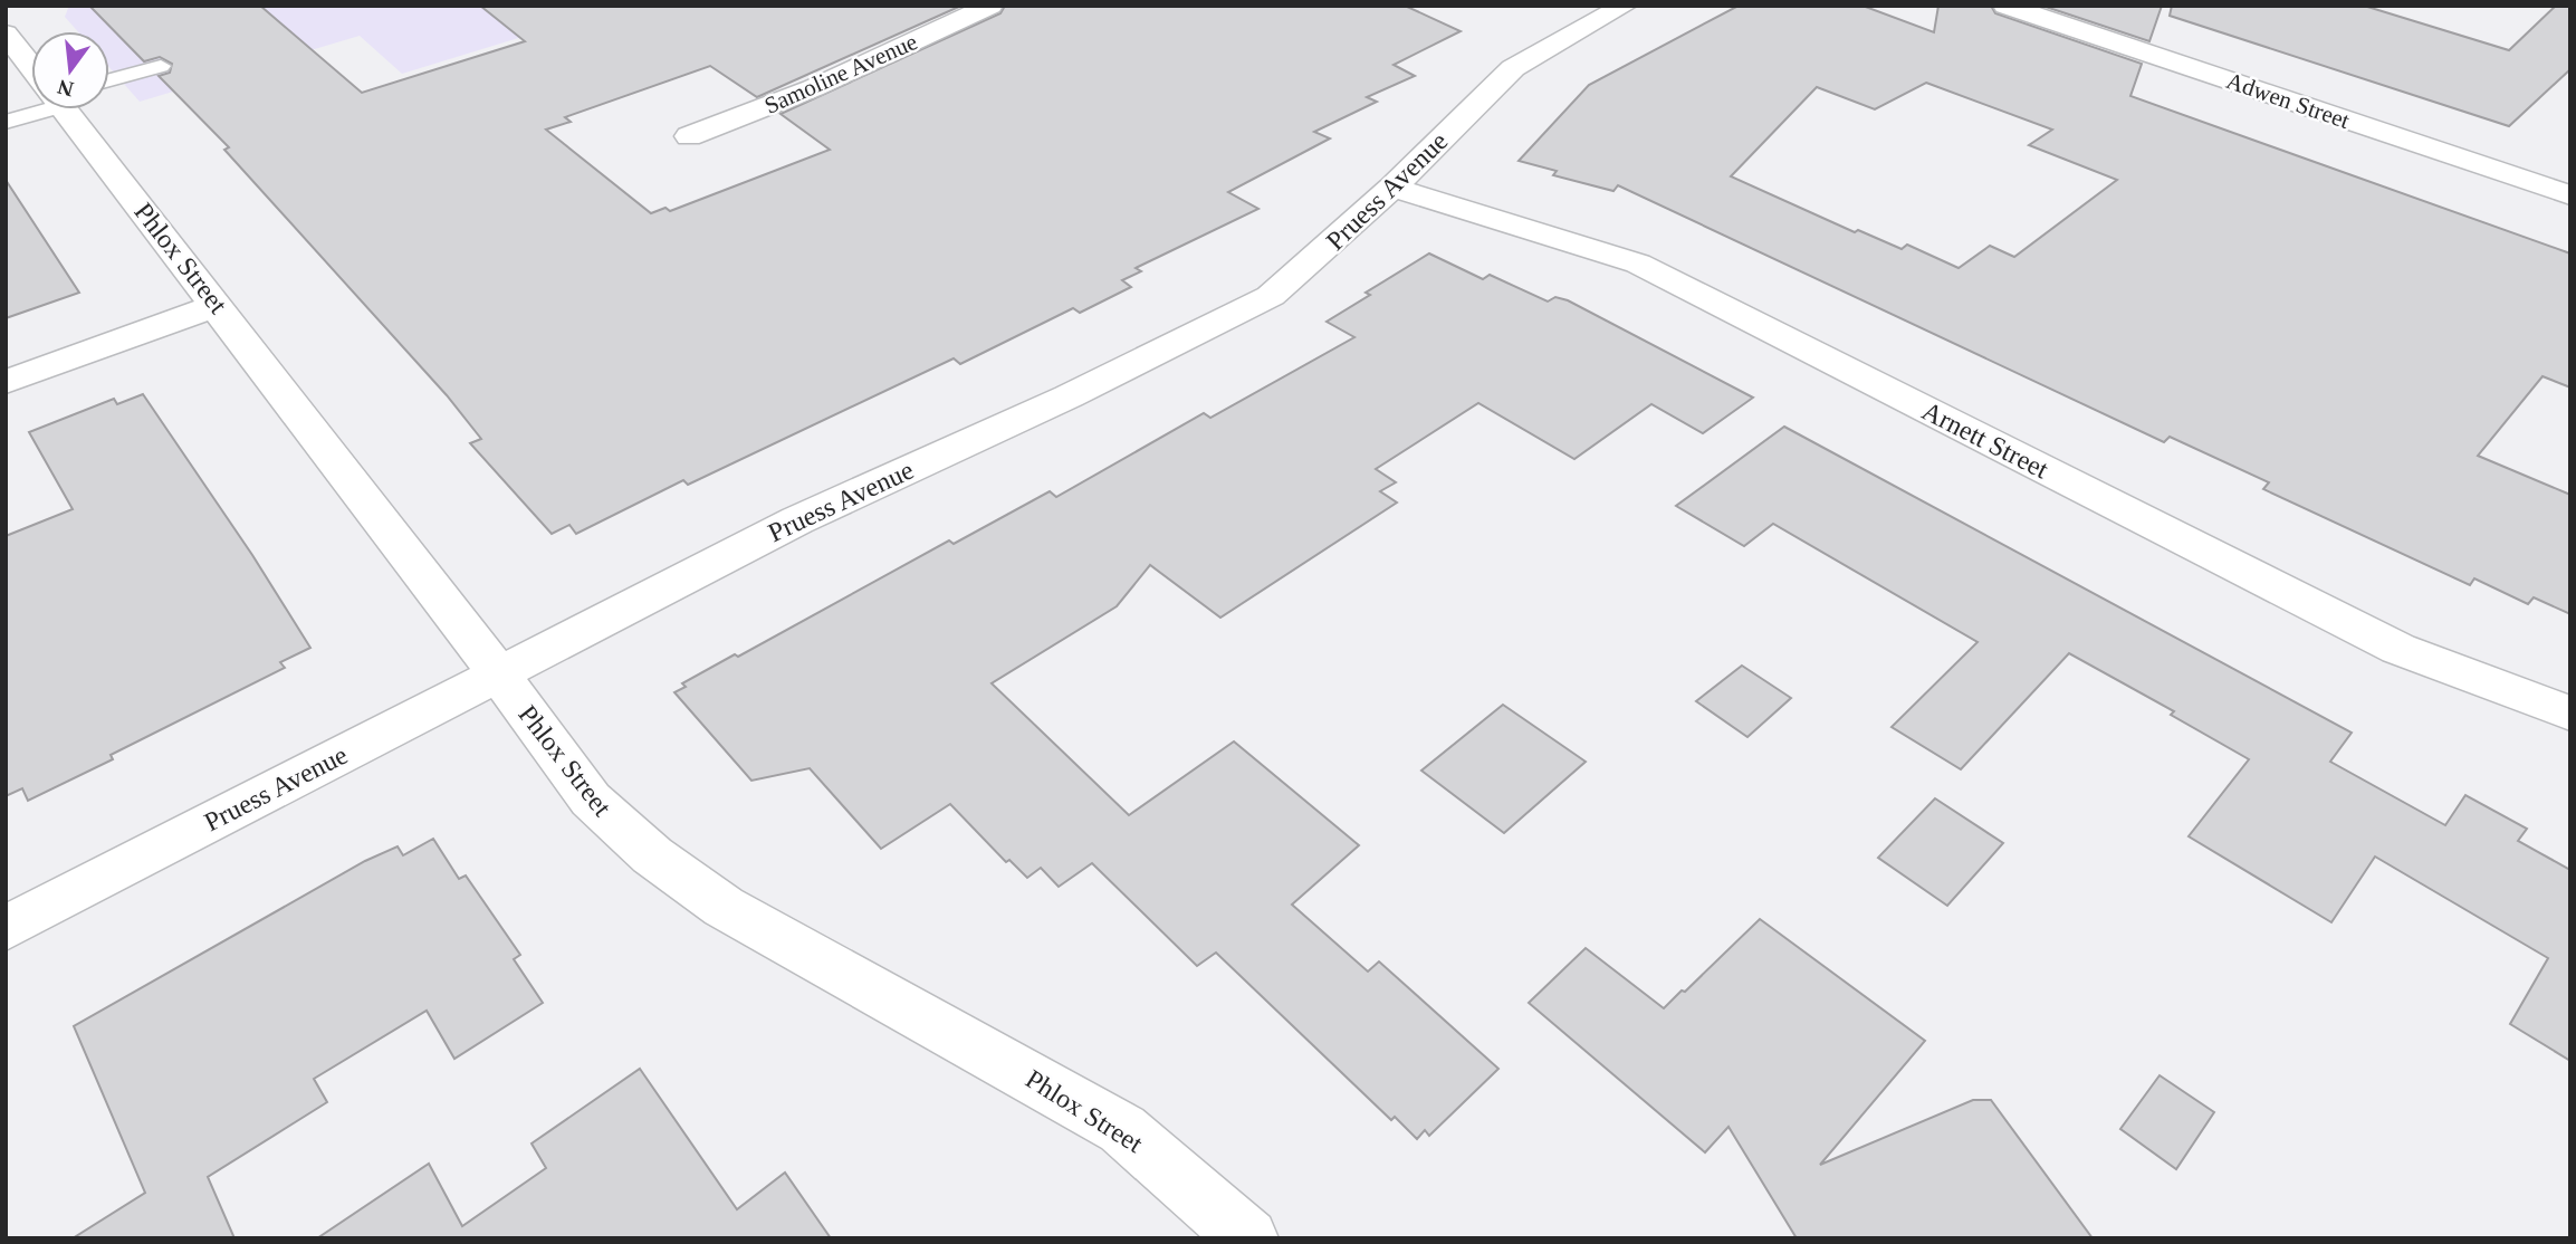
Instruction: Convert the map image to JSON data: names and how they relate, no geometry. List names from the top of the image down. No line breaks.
{"streets":{"street":["Samoline Avenue","Adwen Street","Pruess Avenue","Phlox Street","Arnett Street"]},"crossings":[["Pruess Avenue","Phlox Street"],["Pruess Avenue","Arnett Street"]],"north":"bottom"}
